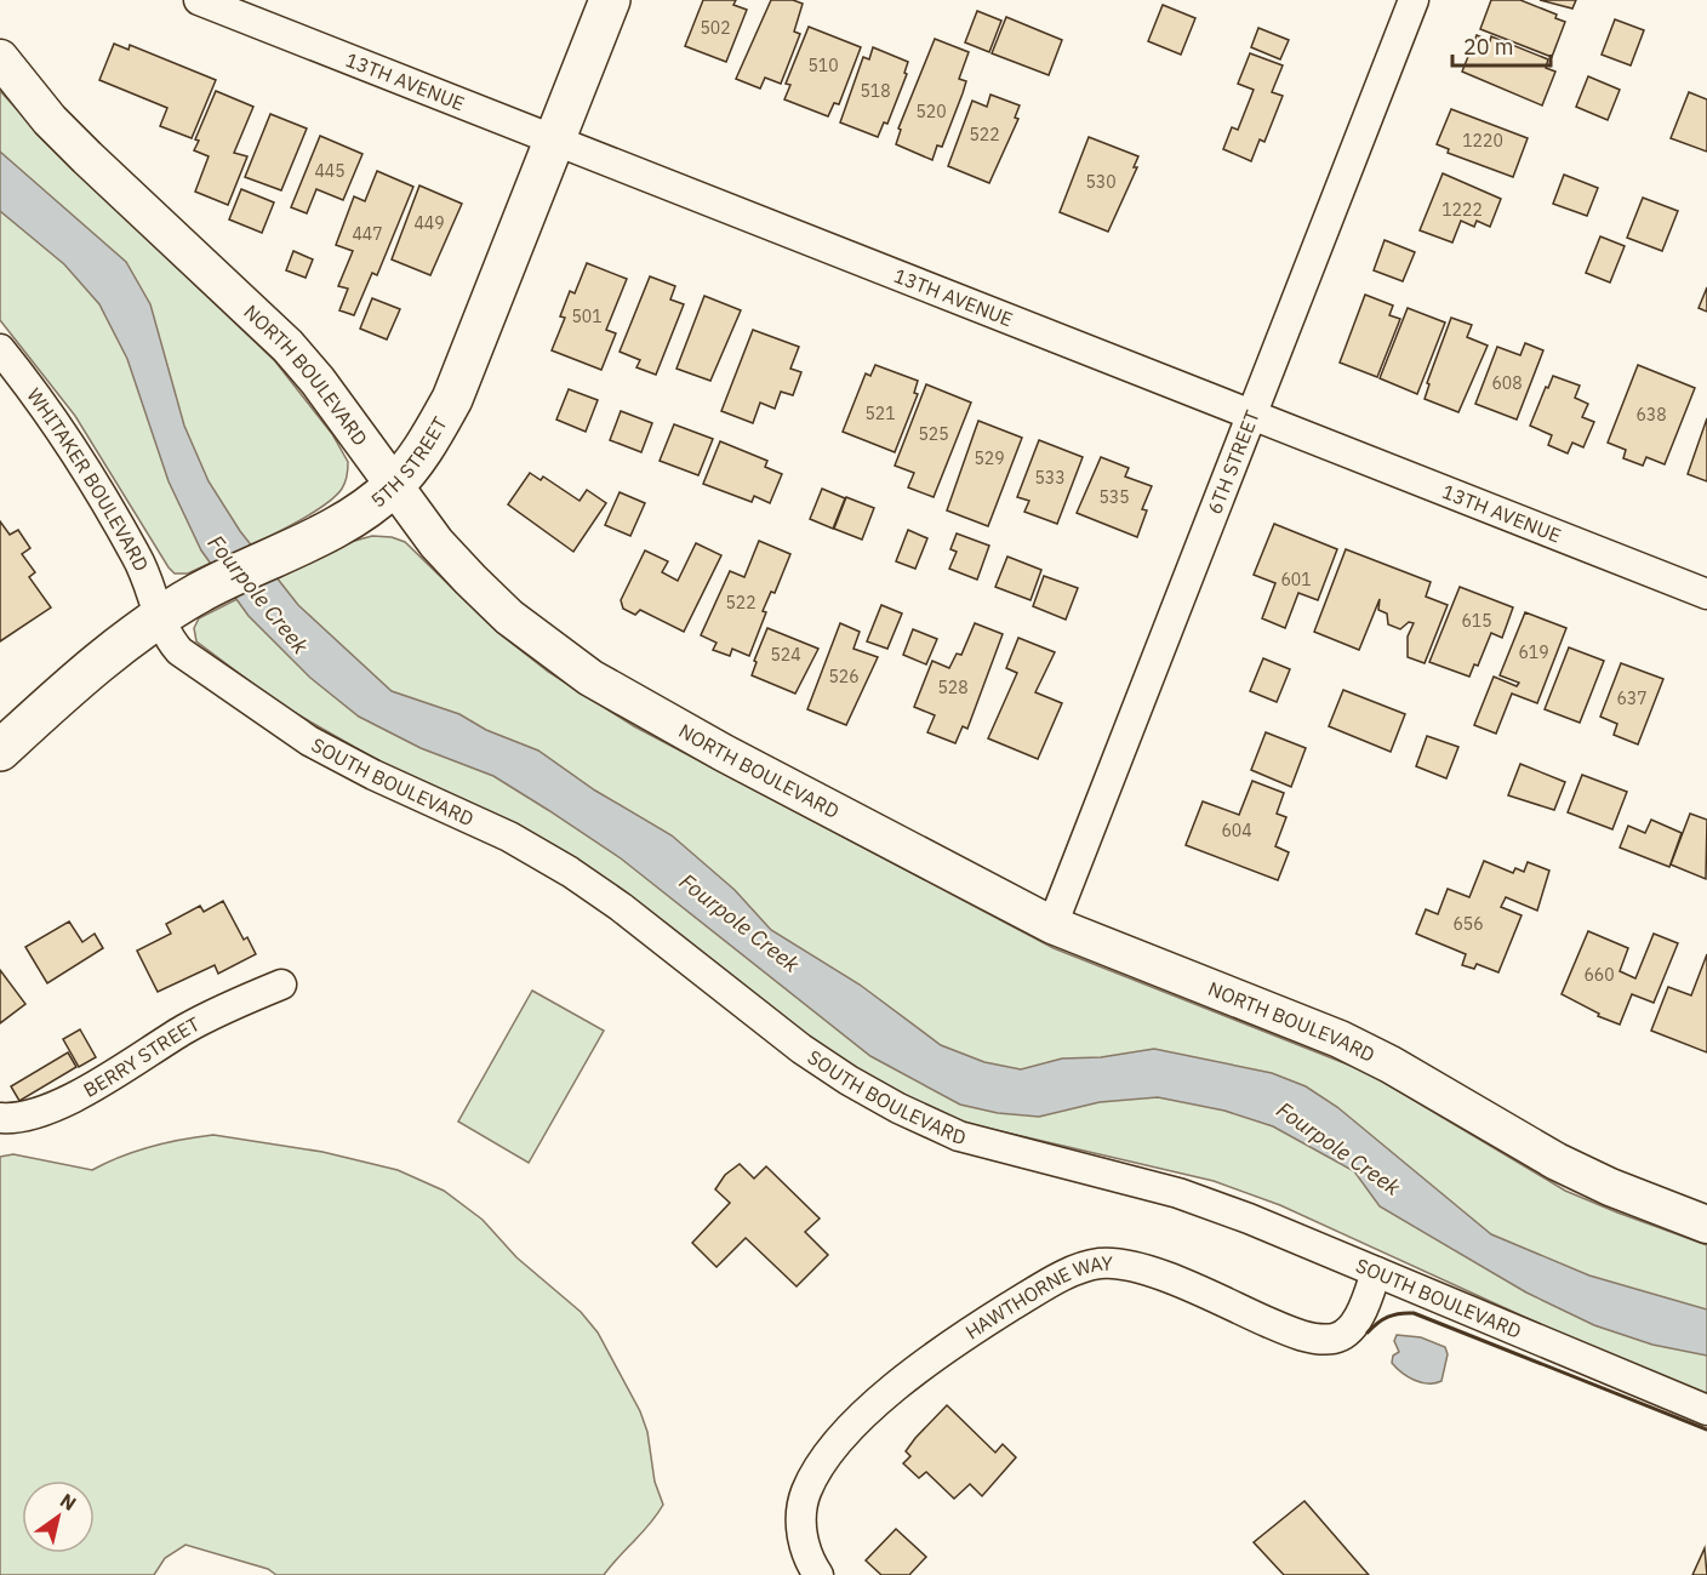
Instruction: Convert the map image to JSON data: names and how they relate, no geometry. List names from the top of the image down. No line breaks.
{"streets":{"main road":["5TH STREET"],"street":["13TH AVENUE","NORTH BOULEVARD","6TH STREET","WHITAKER BOULEVARD","SOUTH BOULEVARD","BERRY STREET","HAWTHORNE WAY"]},"crossings":[["13TH AVENUE","5TH STREET"],["13TH AVENUE","6TH STREET"],["NORTH BOULEVARD","5TH STREET"],["NORTH BOULEVARD","6TH STREET"],["5TH STREET","WHITAKER BOULEVARD"],["5TH STREET","SOUTH BOULEVARD"],["WHITAKER BOULEVARD","SOUTH BOULEVARD"],["SOUTH BOULEVARD","HAWTHORNE WAY"]],"water":["Fourpole Creek"],"house_numbers":["502","510","518","520","522","1220","445","530","1222","449","447","501","608","521","638","525","529","533","535","601","522","615","619","524","526","528","637","604","656","660"],"scale_bar":"20 m","north":"top right"}
